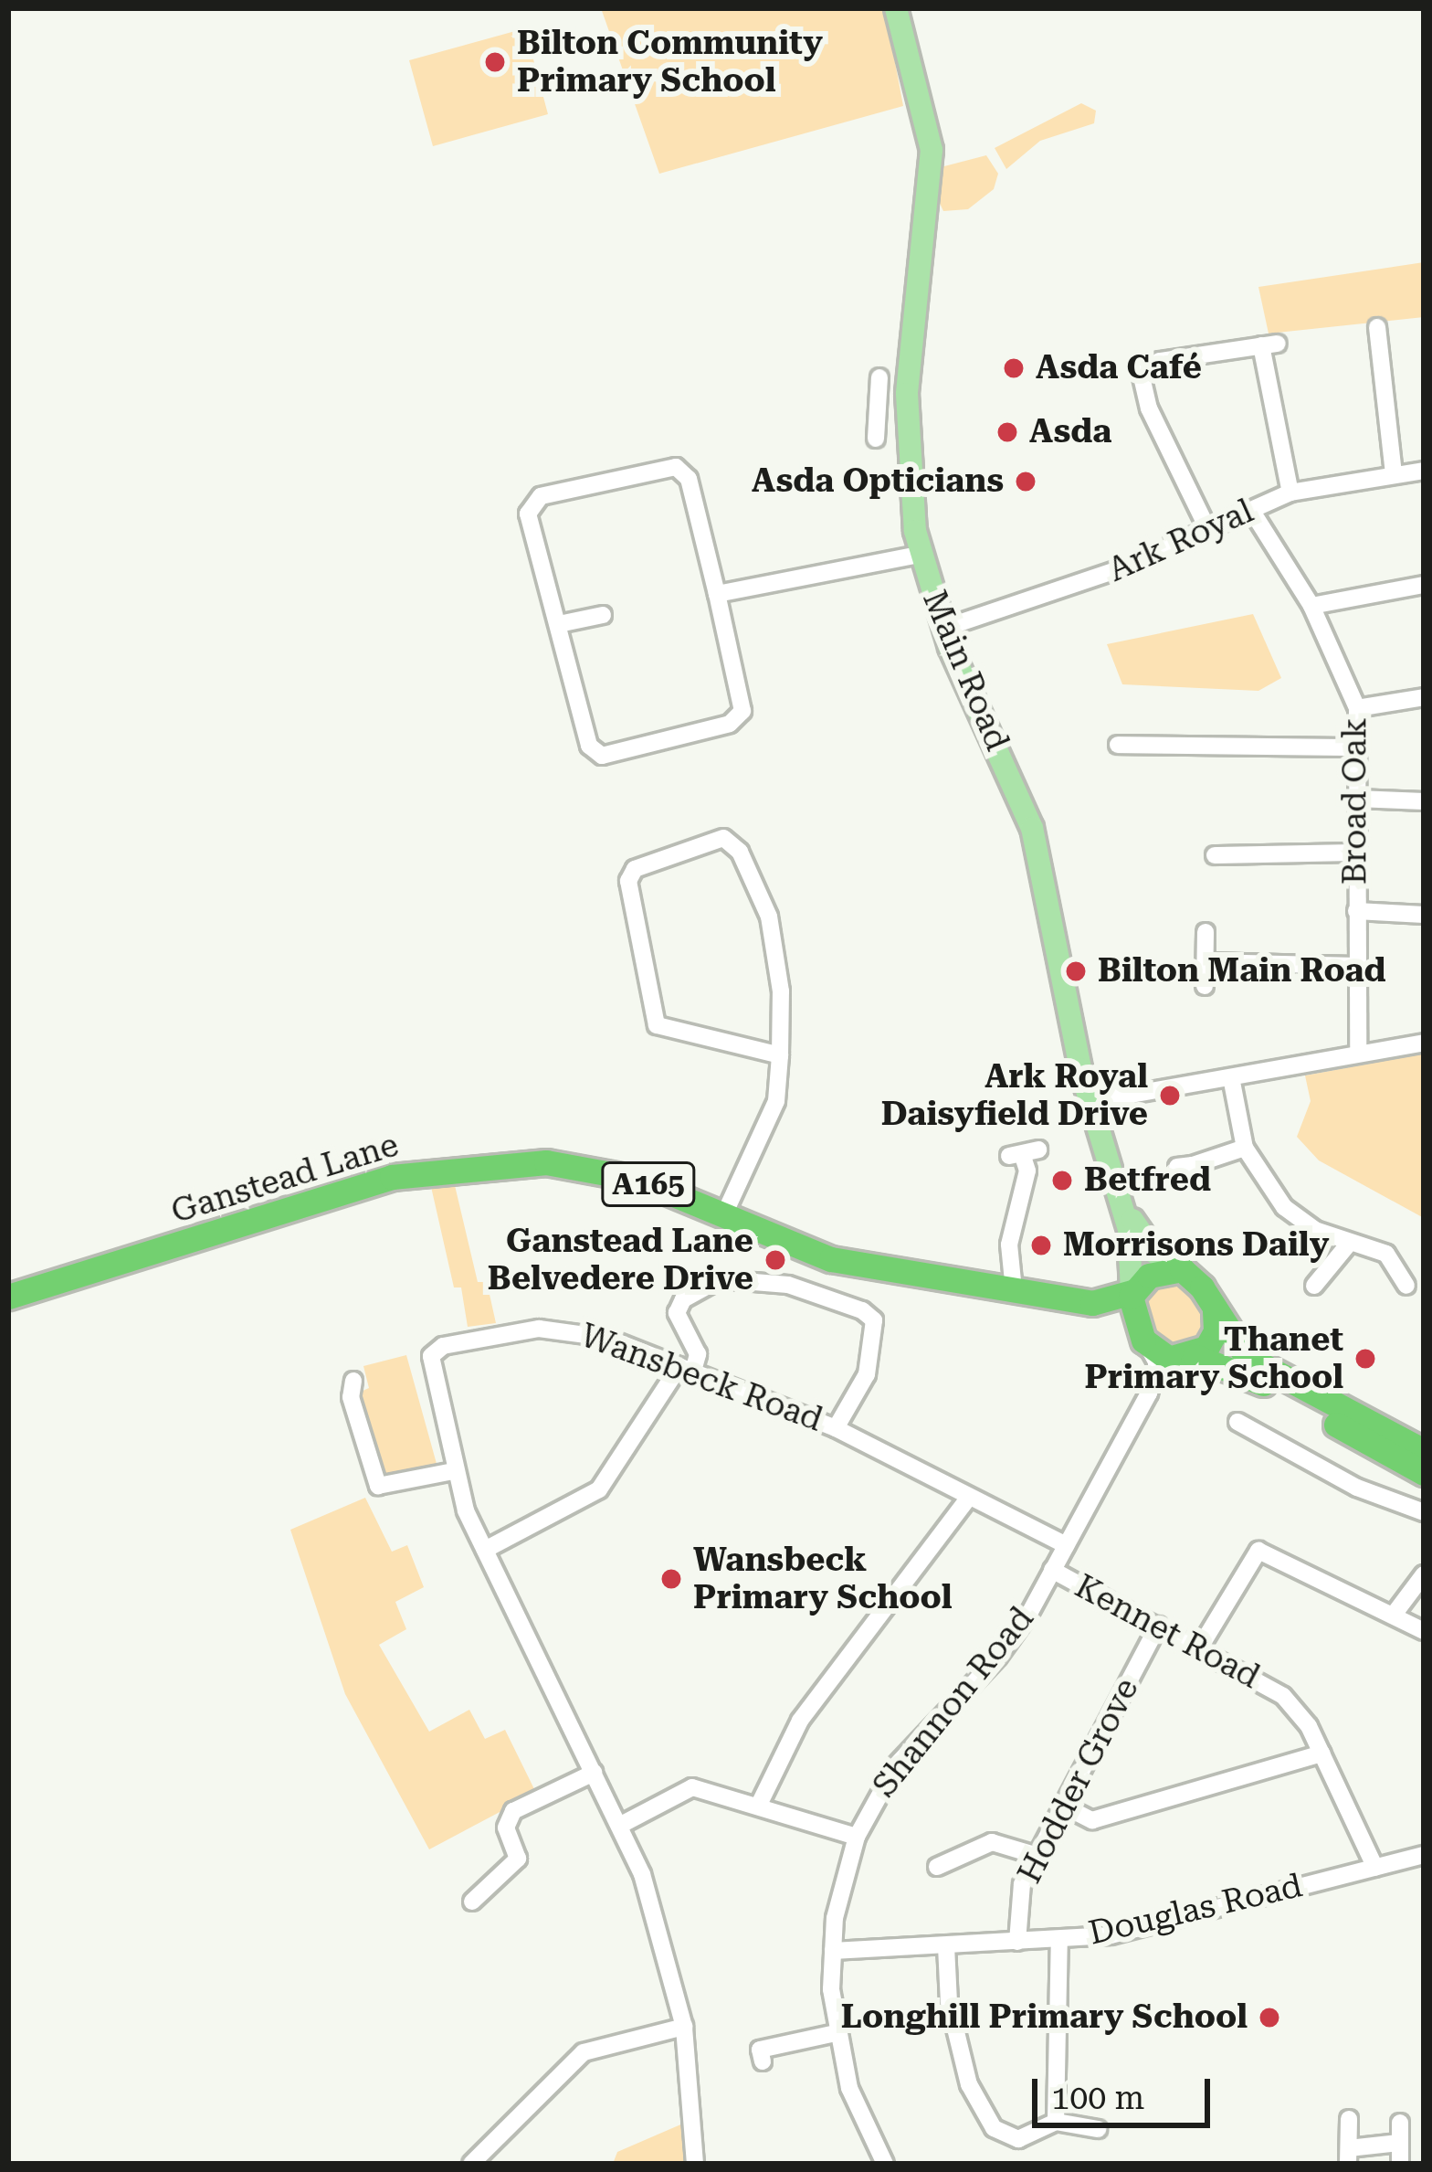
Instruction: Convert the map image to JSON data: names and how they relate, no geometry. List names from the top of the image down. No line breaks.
{"streets":{"highway":["Ganstead Lane","A165"],"main road":["Main Road"],"street":["Ark Royal","Broad Oak","Wansbeck Road","Kennet Road","Shannon Road","Hodder Grove","Douglas Road"]},"crossings":[["Ark Royal","Main Road"],["Ark Royal","Broad Oak"],["Main Road","Ganstead Lane"],["Main Road","A165"],["Main Road","Shannon Road"],["Ganstead Lane","A165"],["Ganstead Lane","Shannon Road"],["A165","Shannon Road"],["Wansbeck Road","Shannon Road"],["Kennet Road","Shannon Road"],["Kennet Road","Hodder Grove"],["Kennet Road","Douglas Road"],["Shannon Road","Douglas Road"],["Hodder Grove","Douglas Road"]],"places":["Bilton Community Primary School","Asda Café","Asda","Asda Opticians","Bilton Main Road","Ark Royal Daisyfield Drive","Betfred","Morrisons Daily","Ganstead Lane Belvedere Drive","Thanet Primary School","Wansbeck Primary School","Longhill Primary School"],"scale_bar":"100 m"}
